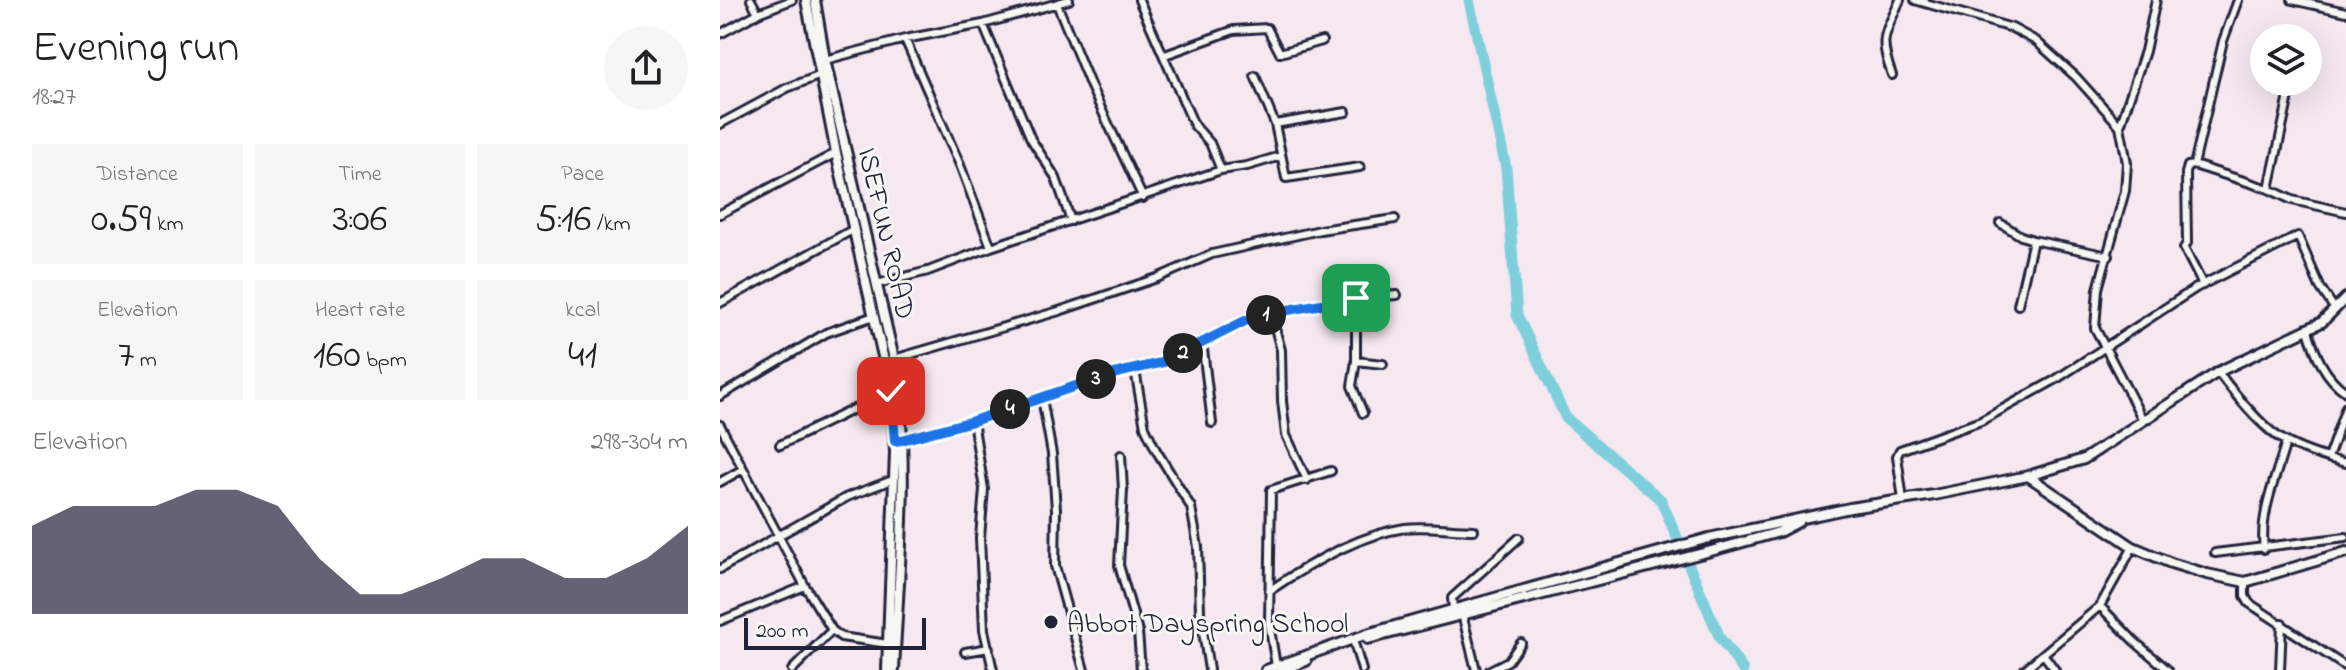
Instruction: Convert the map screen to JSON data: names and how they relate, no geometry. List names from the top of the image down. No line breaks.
{"streets":{"street":["ISEFUN ROAD"]},"places":["Abbot Dayspring School"],"scale_bar":"200 m","page":{"heading":["Evening run","18:27"],"stats":[["Distance","0.59 km"],["Time","3:06"],["Pace","5:16 /km"],["Elevation","7 m"],["Heart rate","160 bpm"],["kcal","41"]],"pins":["1","2","3","4"],"chart":["Elevation","298–304 m"],"scale":"200 m"}}
